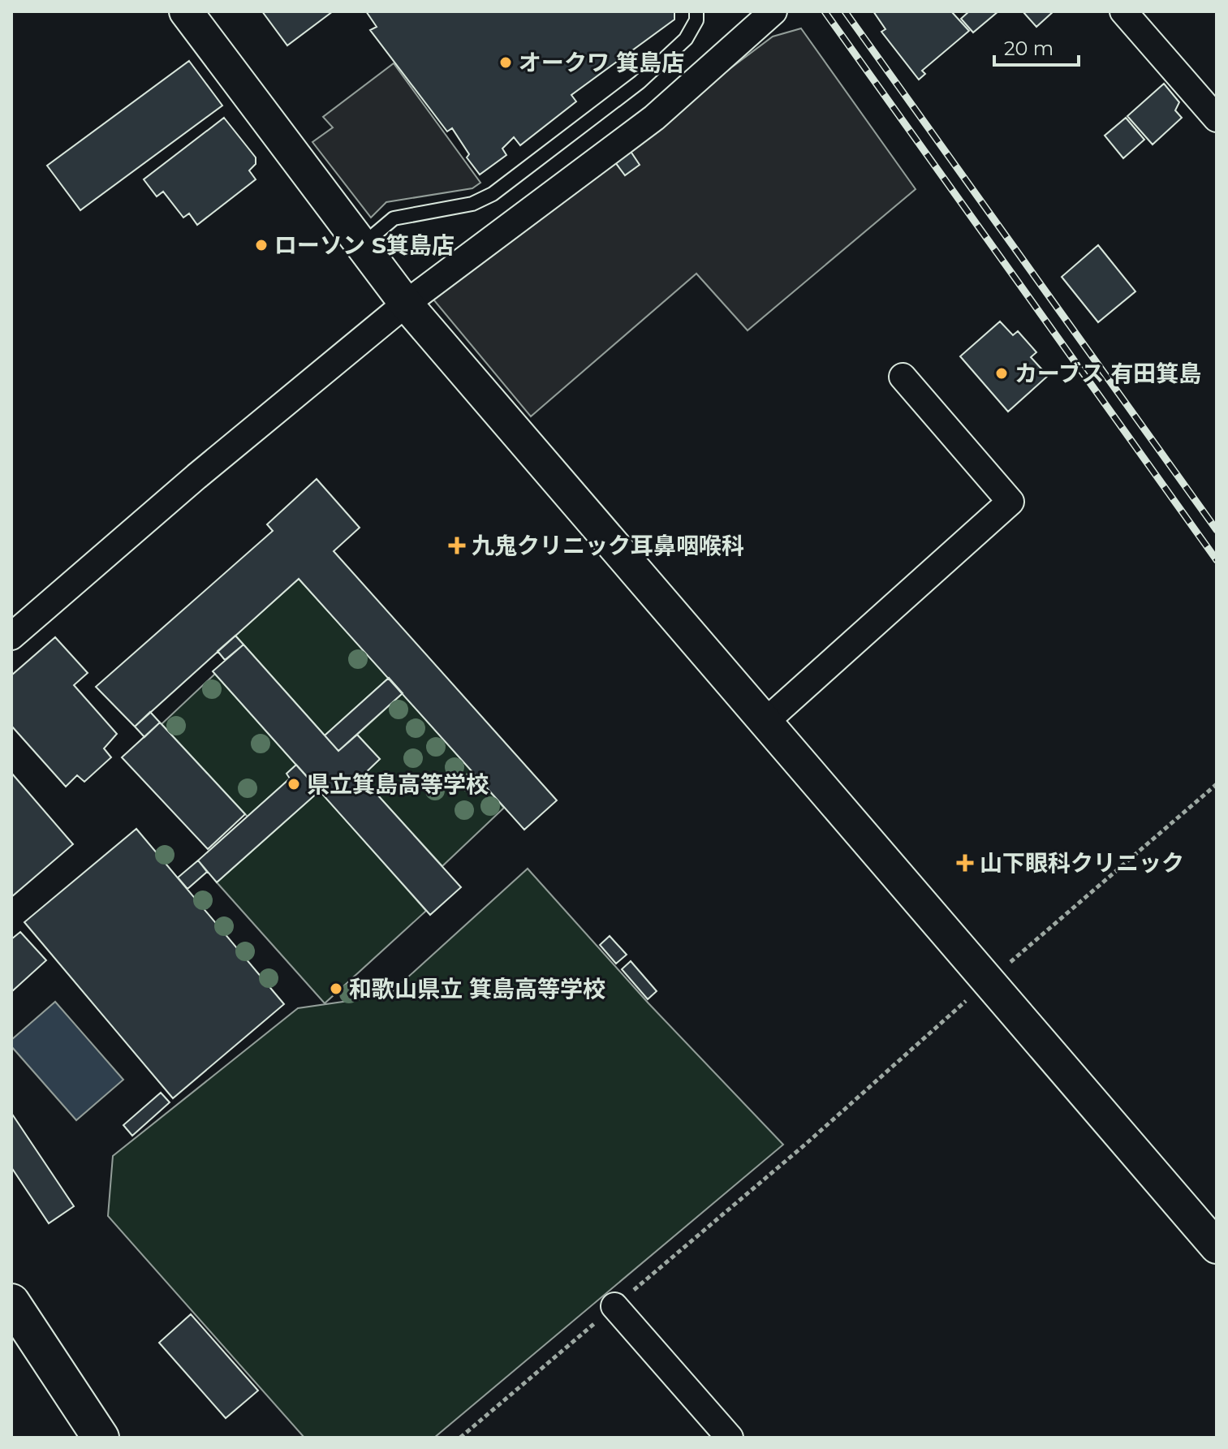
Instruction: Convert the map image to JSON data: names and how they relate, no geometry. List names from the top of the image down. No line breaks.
{"places":{"other":["オークワ 箕島店","ローソン S箕島店","カーブス 有田箕島","県立箕島高等学校","和歌山県立 箕島高等学校"],"health":["九鬼クリニック耳鼻咽喉科","山下眼科クリニック"]},"scale_bar":"20 m"}
